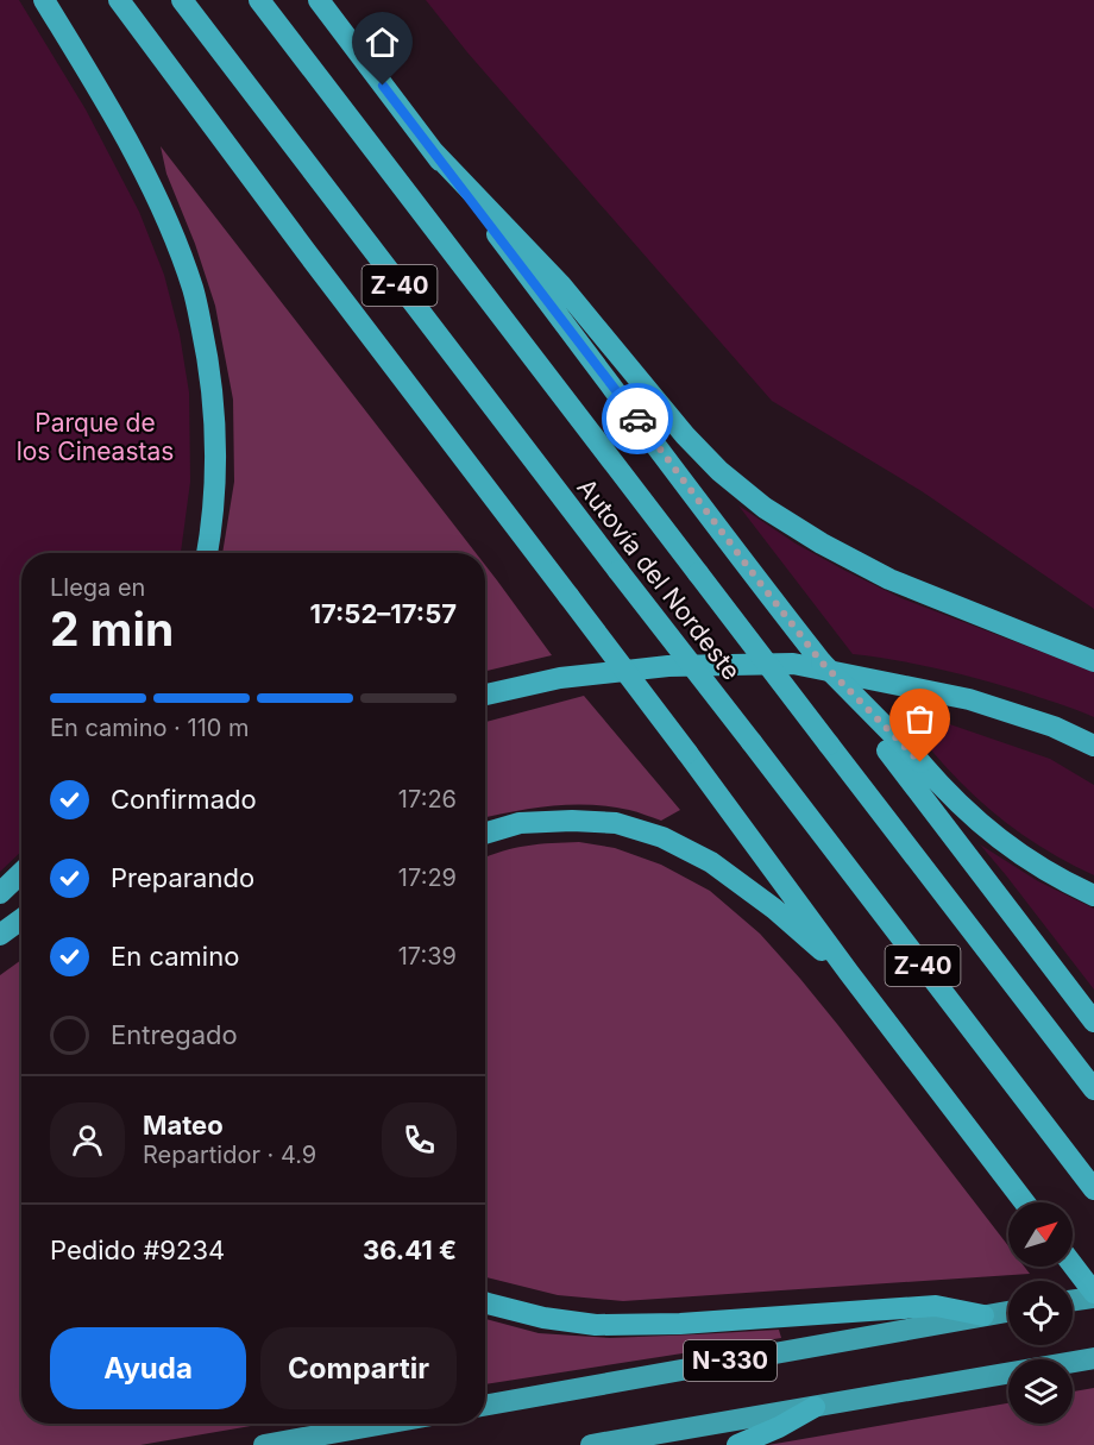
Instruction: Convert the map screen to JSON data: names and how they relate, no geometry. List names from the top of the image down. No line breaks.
{"streets":{"highway":["Z-40","Autovía del Nordeste","N-330"]},"parks":["Parque de los Cineastas"],"north":"top right","page":{"heading":["2 min","Llega en","17:52–17:57"],"panel":["Mateo","Repartidor · 4.9","Pedido #9234","36.41 €"],"bar":"En camino · 110 m","list":[["Confirmado","17:26"],["Preparando","17:29"],["En camino","17:39"],"Entregado"],"buttons":["Ayuda","Compartir"]}}
